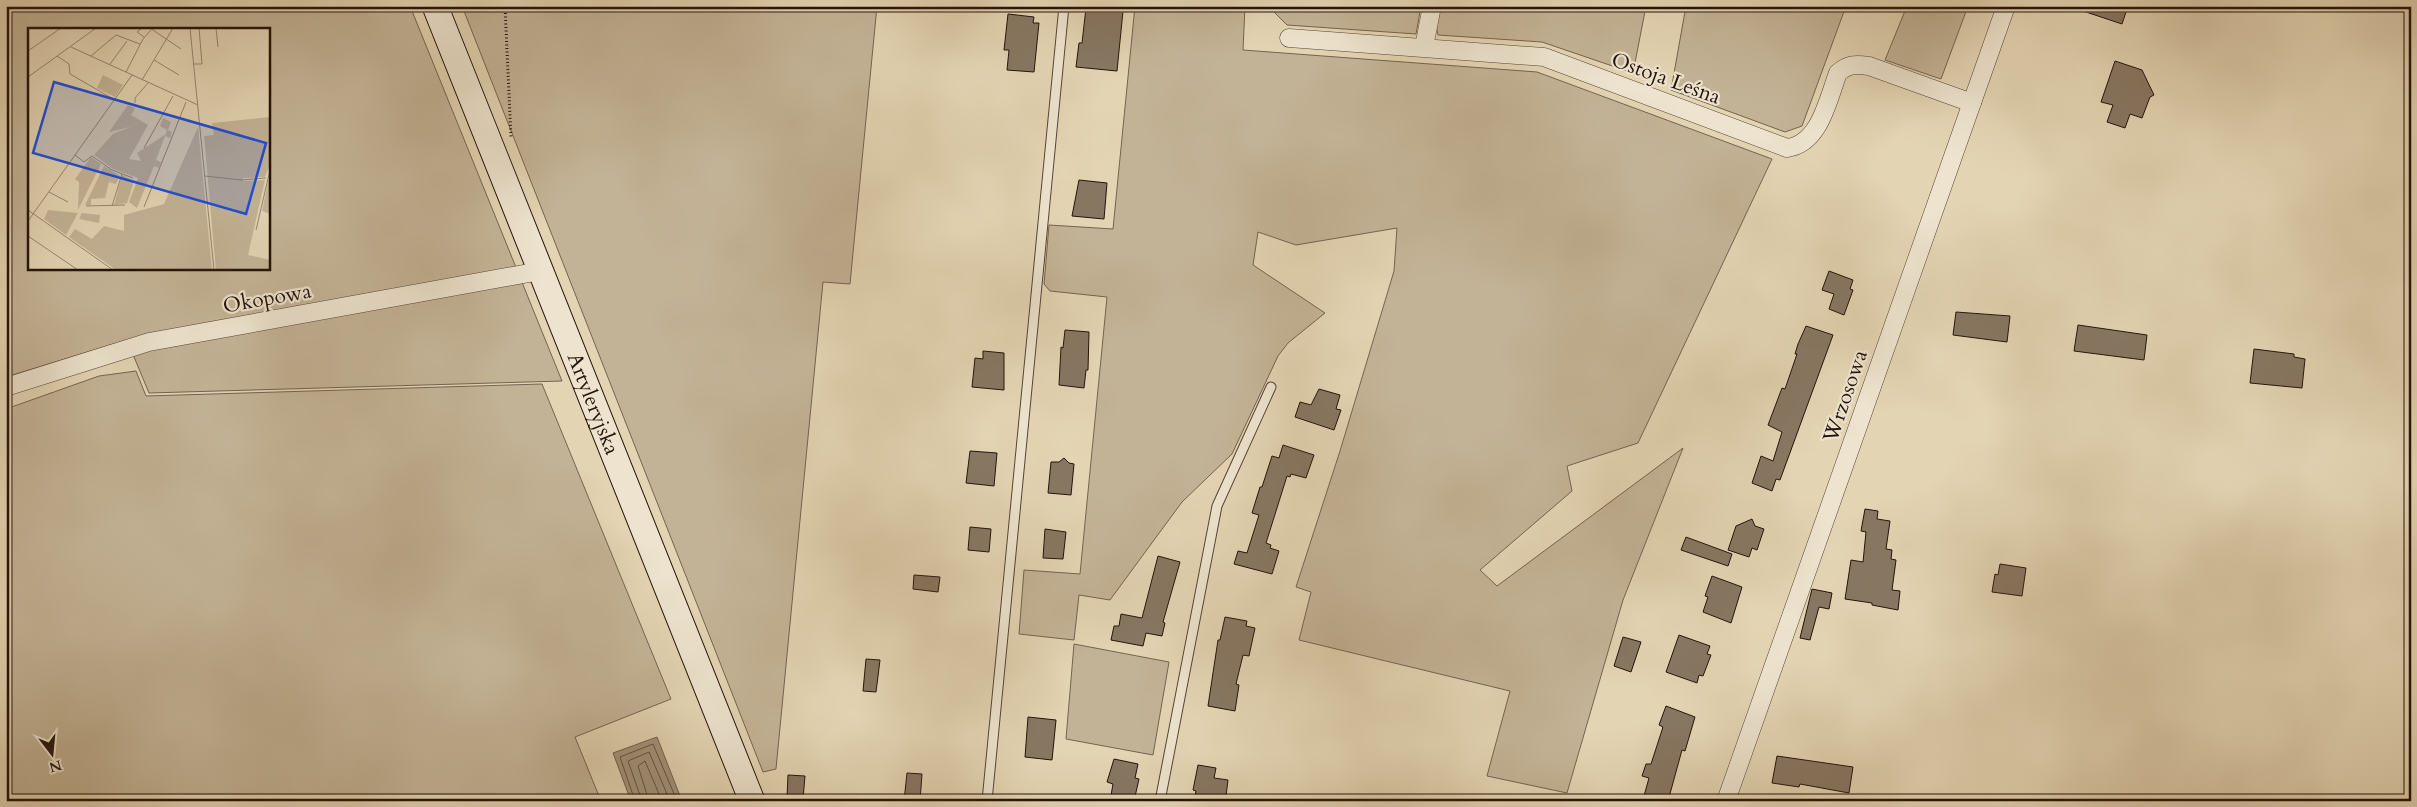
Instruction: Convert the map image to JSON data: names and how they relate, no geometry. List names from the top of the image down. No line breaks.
{"streets":{"street":["Ostoja Leśna","Okopowa","Wrzosowa","Artyleryjska"]},"crossings":[["Ostoja Leśna","Wrzosowa"],["Okopowa","Artyleryjska"]],"north":"bottom"}
